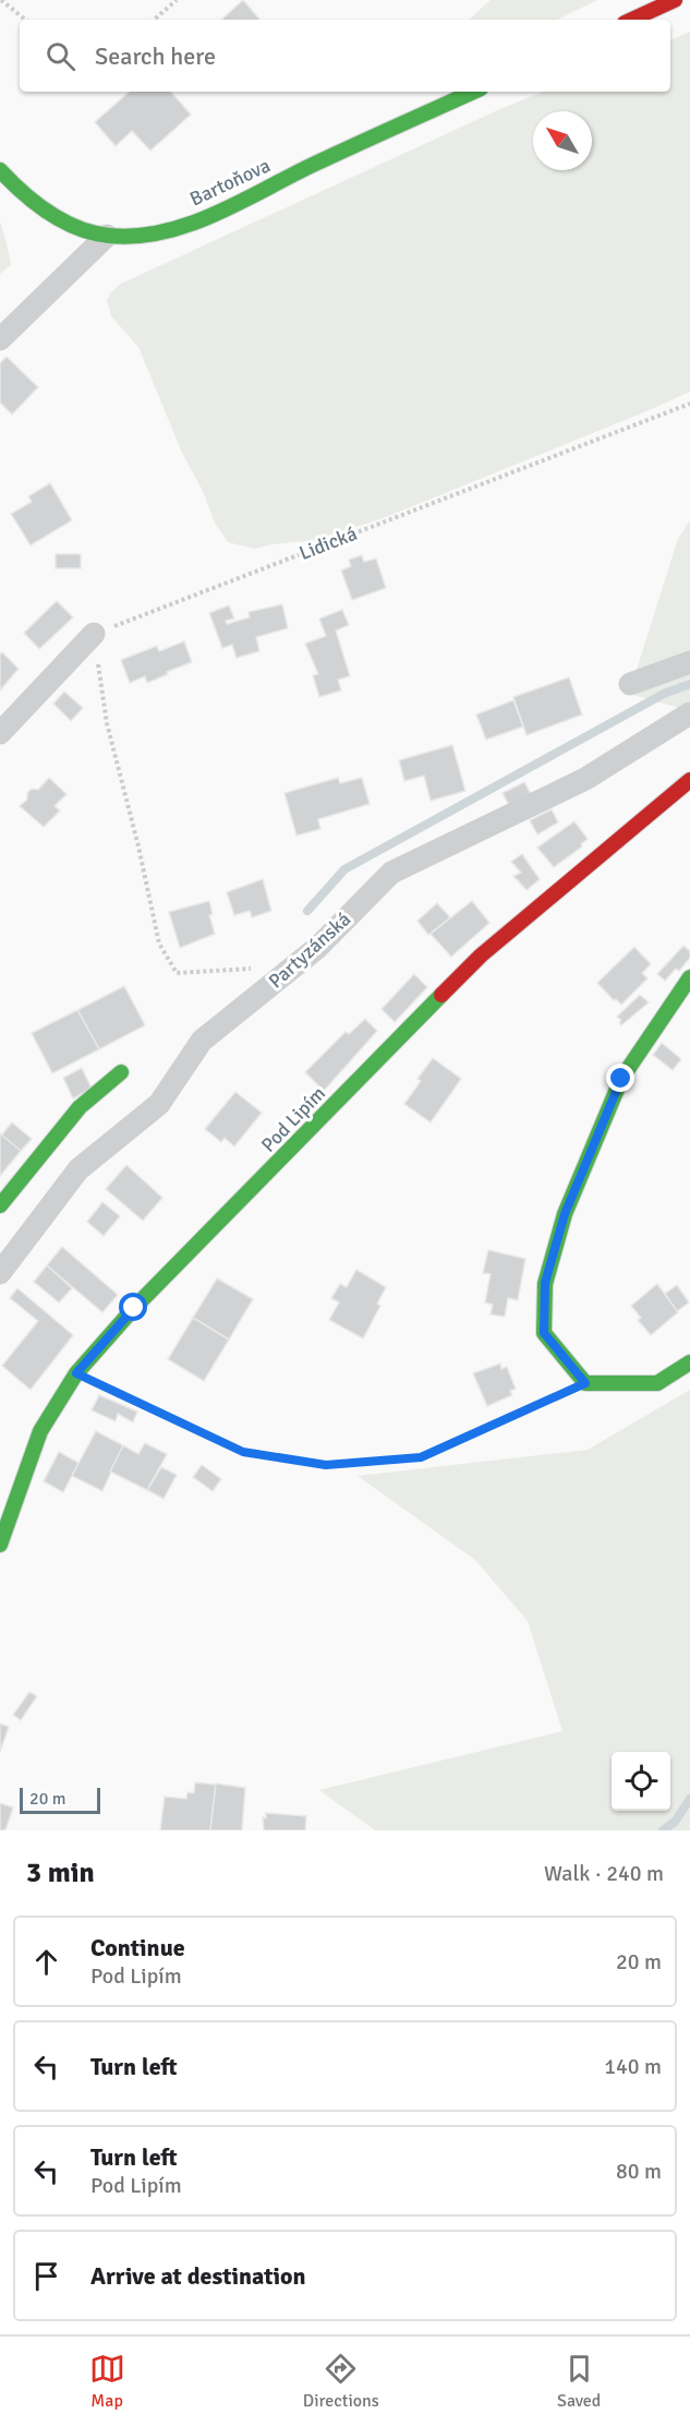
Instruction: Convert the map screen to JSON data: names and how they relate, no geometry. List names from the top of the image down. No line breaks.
{"streets":{"street":["Bartoňova","Partyzánská","Pod Lipím"],"path":["Lidická"]},"scale_bar":"20 m","north":"top left","page":{"search":"Search here","scale":"20 m","heading":["3 min","Walk · 240 m"],"list":[["Continue","Pod Lipím","20 m"],["Turn left","140 m"],["Turn left","Pod Lipím","80 m"],"Arrive at destination"],"nav":["Map","Directions","Saved"]}}
